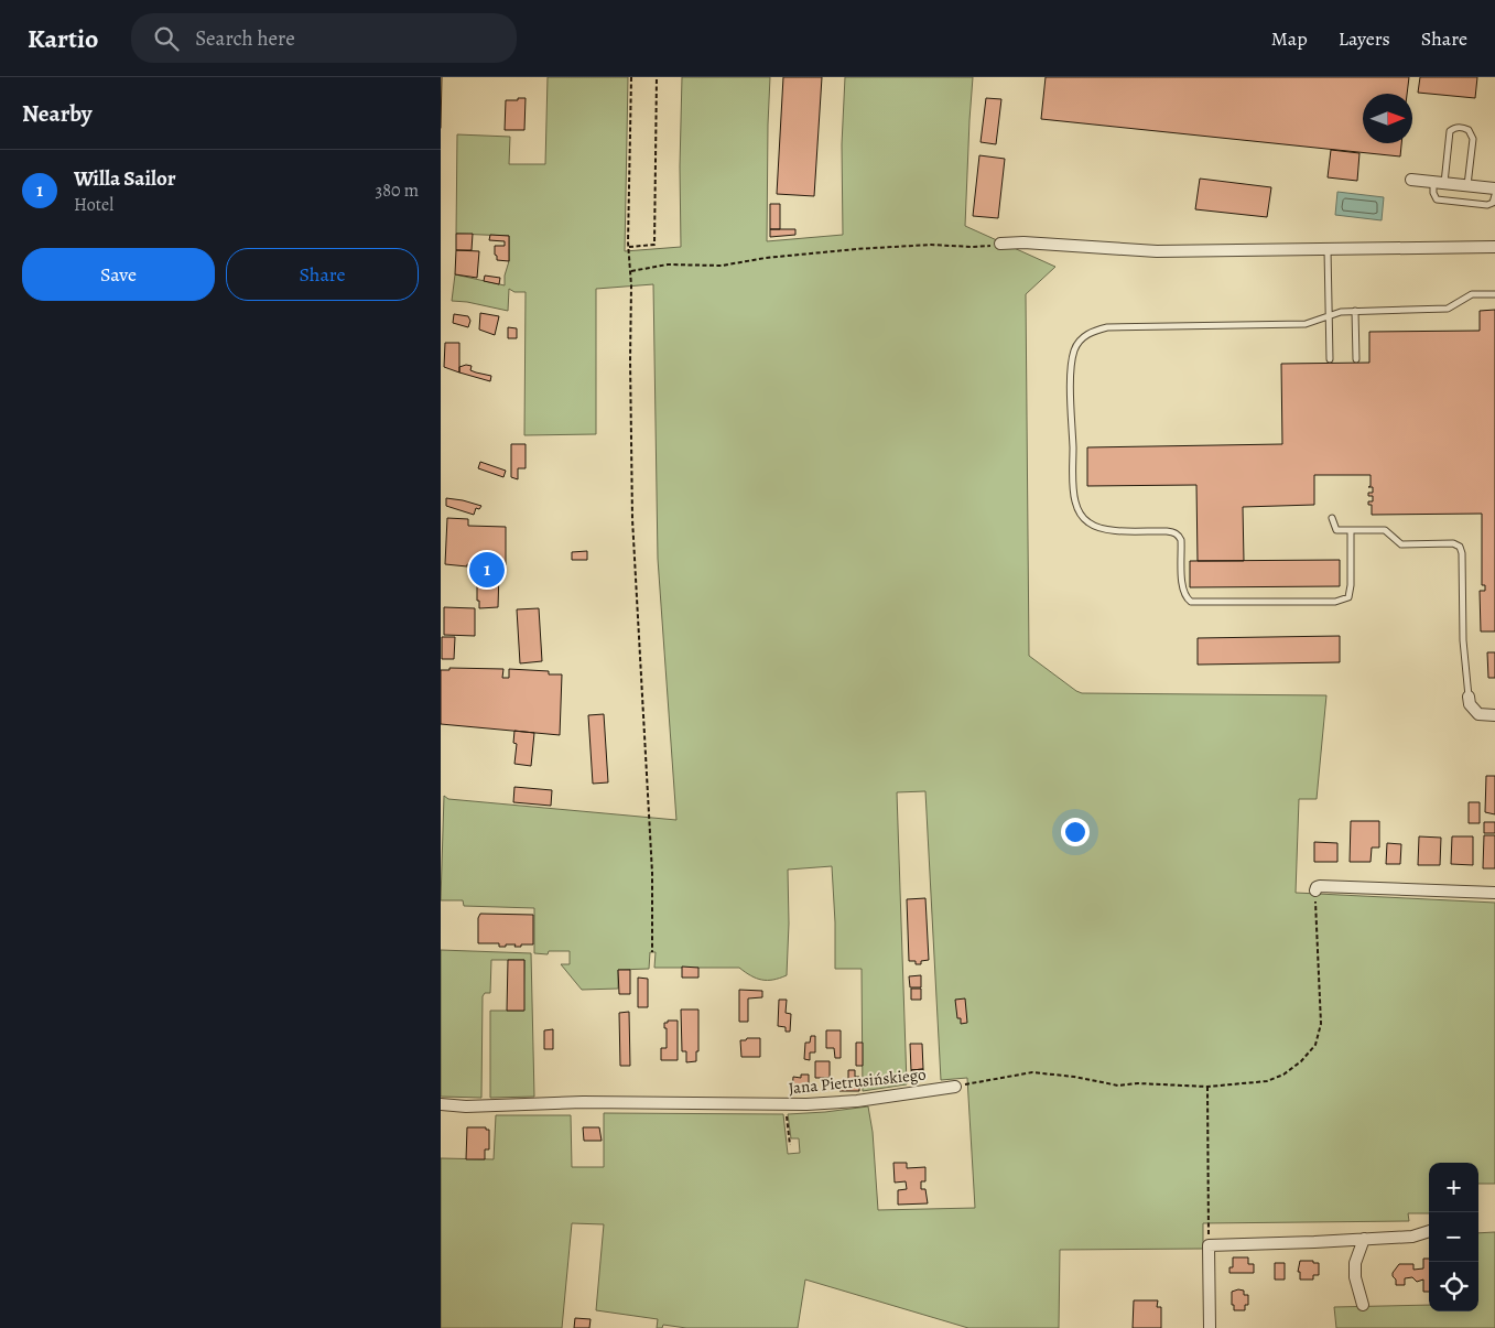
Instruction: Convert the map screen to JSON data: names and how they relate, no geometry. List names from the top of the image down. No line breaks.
{"streets":{"street":["Jana Pietrusińskiego"]},"north":"right","page":{"header":"Kartio","search":"Search here","nav":["Map","Layers","Share"],"heading":"Nearby","list":[{"mark":"1","name":"Willa Sailor","note":"Hotel","value":"380 m"}],"buttons":["Save","Share"],"pins":"1","map_buttons":["+","−"]}}
